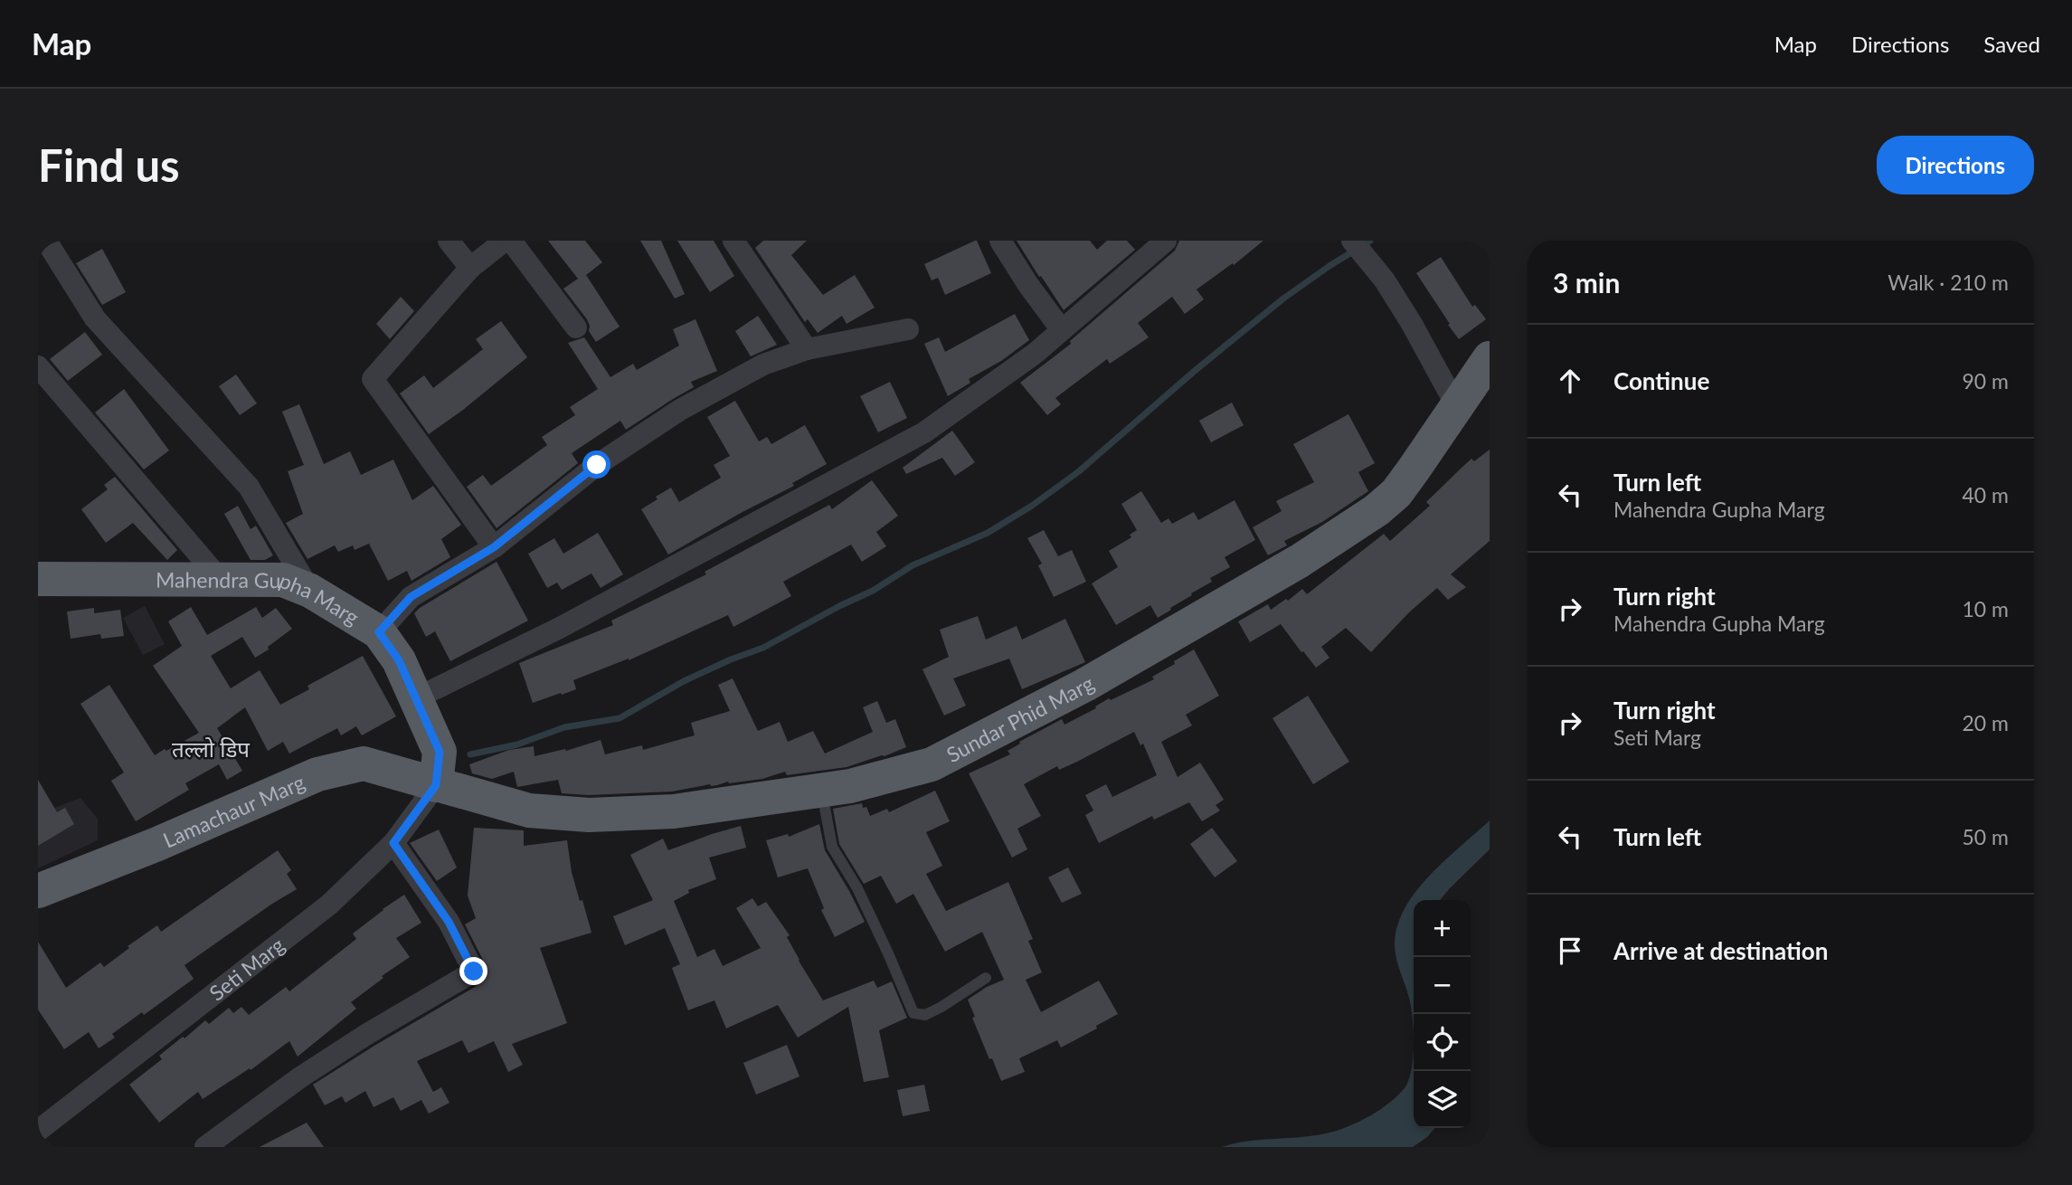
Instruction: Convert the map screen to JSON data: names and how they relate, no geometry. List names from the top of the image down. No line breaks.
{"streets":{"main road":["Mahendra Gupha Marg","Sundar Phid Marg","Lamachaur Marg"],"street":["Seti Marg"]},"crossings":[["Mahendra Gupha Marg","Sundar Phid Marg"],["Mahendra Gupha Marg","Lamachaur Marg"],["Mahendra Gupha Marg","Seti Marg"],["Sundar Phid Marg","Lamachaur Marg"],["Sundar Phid Marg","Seti Marg"],["Lamachaur Marg","Seti Marg"]],"districts":["तल्लो डिप"],"page":{"header":"Map","nav":["Map","Directions","Saved"],"buttons":"Directions","title":"Find us","heading":["3 min","Walk · 210 m"],"list":[["Continue","90 m"],["Turn left","Mahendra Gupha Marg","40 m"],["Turn right","Mahendra Gupha Marg","10 m"],["Turn right","Seti Marg","20 m"],["Turn left","50 m"],"Arrive at destination"],"map_buttons":["+","−"]}}
